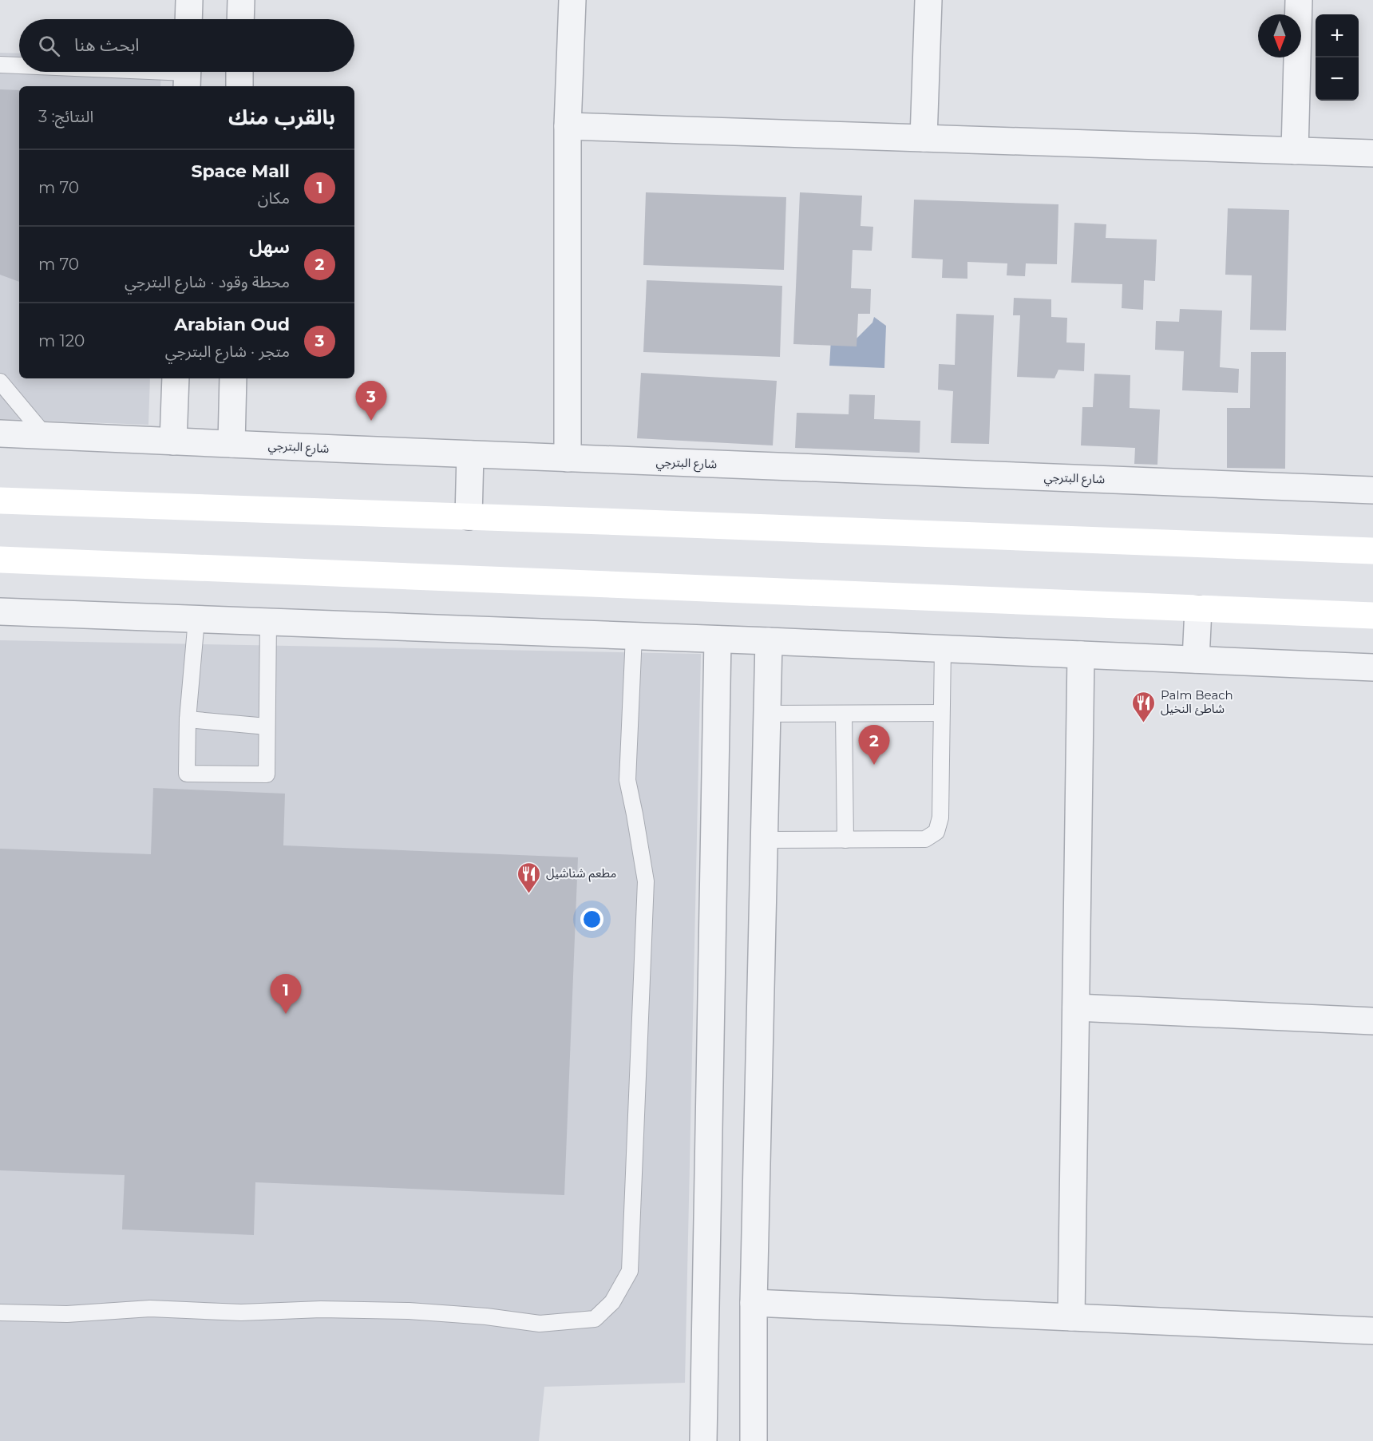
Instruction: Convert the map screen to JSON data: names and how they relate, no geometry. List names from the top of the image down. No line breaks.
{"streets":{"street":["شارع البترجي"]},"places":{"restaurant":["Palm Beach شاطئ النخيل","مطعم شناشيل"]},"north":"bottom","page":{"map_buttons":["+","−"],"search":"ابحث هنا","heading":["بالقرب منك","النتائج: 3"],"list":[{"mark":"1","name":"Space Mall","note":"مكان","value":"70 m"},{"mark":"2","name":"سهل","note":"محطة وقود · شارع البترجي","value":"70 m"},{"mark":"3","name":"Arabian Oud","note":"متجر · شارع البترجي","value":"120 m"}],"pins":["3","2","1"]}}
